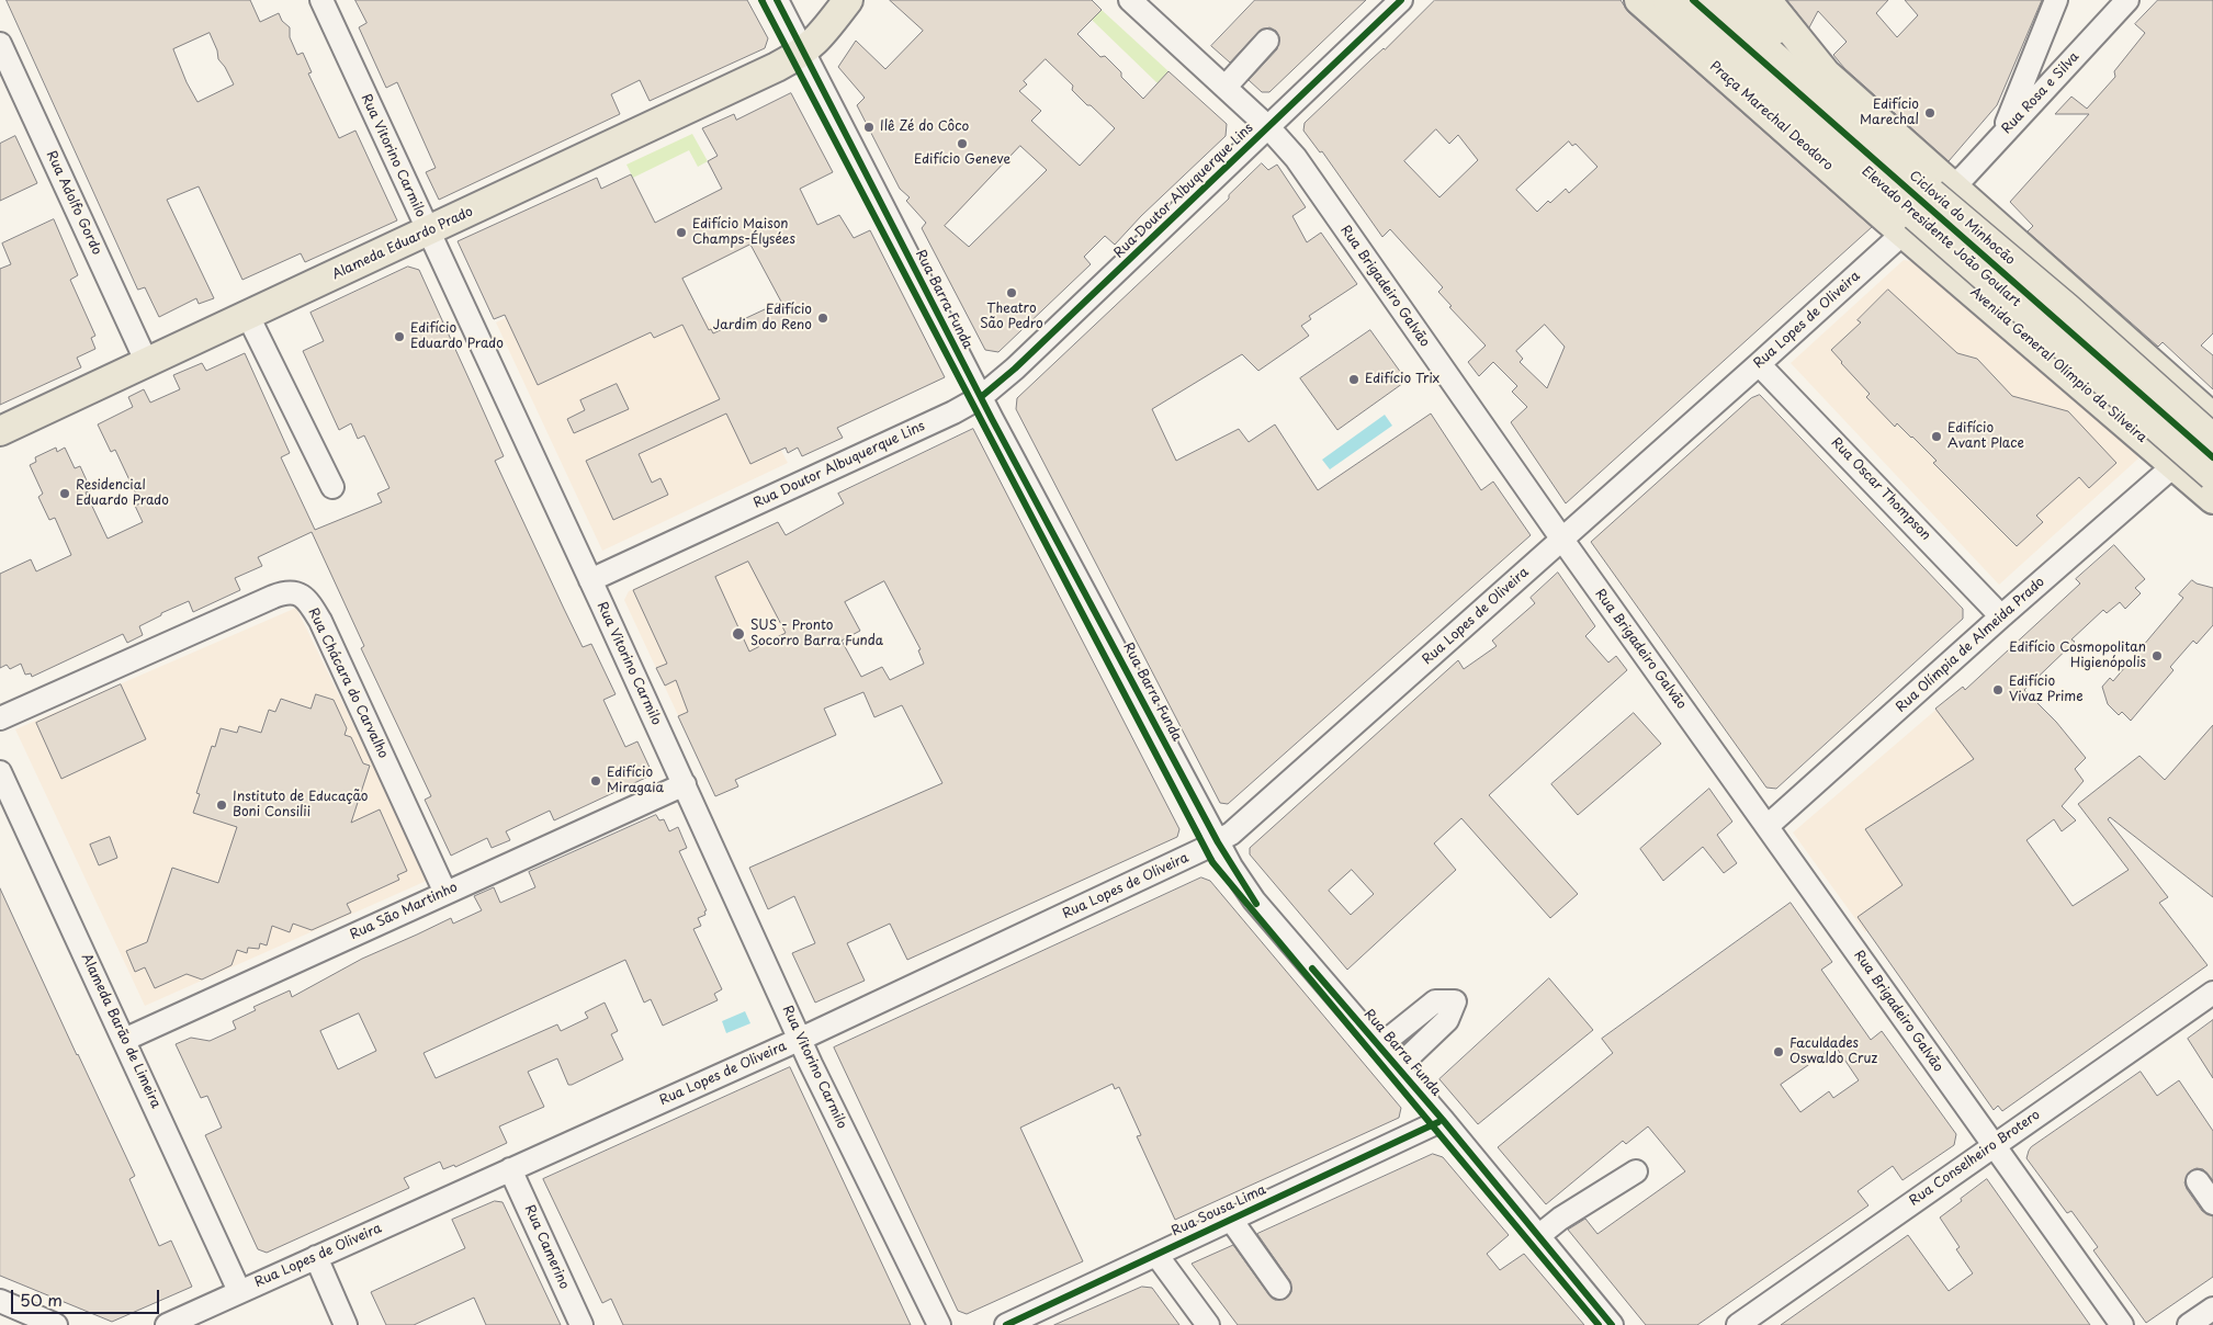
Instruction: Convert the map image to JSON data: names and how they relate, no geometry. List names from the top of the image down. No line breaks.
{"streets":{"highway":["Elevado Presidente João Goulart"],"main road":["Praça Marechal Deodoro","Alameda Eduardo Prado","Avenida General Olímpio da Silveira"],"street":["Rua Rosa e Silva","Rua Vitorino Carmilo","Rua Doutor Albuquerque Lins","Rua Adolfo Gordo","Rua Brigadeiro Galvão","Rua Barra Funda","Rua Lopes de Oliveira","Rua Oscar Thompson","Rua Olímpia de Almeida Prado","Rua Chácara do Carvalho","Rua São Martinho","Alameda Barão de Limeira","Rua Conselheiro Brotero","Rua Sousa Lima","Rua Camerino"],"cycle path":["Ciclovia do Minhocão"]},"crossings":[["Rua Rosa e Silva","Rua Lopes de Oliveira"],["Praça Marechal Deodoro","Rua Lopes de Oliveira"],["Praça Marechal Deodoro","Avenida General Olímpio da Silveira"],["Rua Vitorino Carmilo","Rua Doutor Albuquerque Lins"],["Rua Vitorino Carmilo","Alameda Eduardo Prado"],["Rua Vitorino Carmilo","Rua Lopes de Oliveira"],["Rua Vitorino Carmilo","Rua São Martinho"],["Rua Doutor Albuquerque Lins","Rua Brigadeiro Galvão"],["Rua Doutor Albuquerque Lins","Rua Barra Funda"],["Rua Adolfo Gordo","Alameda Eduardo Prado"],["Alameda Eduardo Prado","Rua Barra Funda"],["Rua Brigadeiro Galvão","Rua Lopes de Oliveira"],["Rua Brigadeiro Galvão","Rua Olímpia de Almeida Prado"],["Rua Brigadeiro Galvão","Rua Conselheiro Brotero"],["Rua Barra Funda","Rua Lopes de Oliveira"],["Rua Barra Funda","Rua Sousa Lima"],["Rua Lopes de Oliveira","Avenida General Olímpio da Silveira"],["Rua Lopes de Oliveira","Rua Oscar Thompson"],["Rua Lopes de Oliveira","Alameda Barão de Limeira"],["Rua Lopes de Oliveira","Rua Camerino"],["Avenida General Olímpio da Silveira","Rua Olímpia de Almeida Prado"],["Rua Oscar Thompson","Rua Olímpia de Almeida Prado"],["Rua Chácara do Carvalho","Rua São Martinho"],["Rua São Martinho","Alameda Barão de Limeira"]],"places":["Edifício Marechal","Ilê Zé do Côco","Edifício Geneve","Edifício Maison Champs-Élysées","Theatro São Pedro","Edifício Jardim do Reno","Edifício Eduardo Prado","Edifício Trix","Edifício Avant Place","Residencial Eduardo Prado","SUS - Pronto Socorro Barra Funda","Edifício Cosmopolitan Higienópolis","Edifício Vivaz Prime","Edifício Miragaia","Instituto de Educação Boni Consilii","Faculdades Oswaldo Cruz"],"scale_bar":"50 m"}
